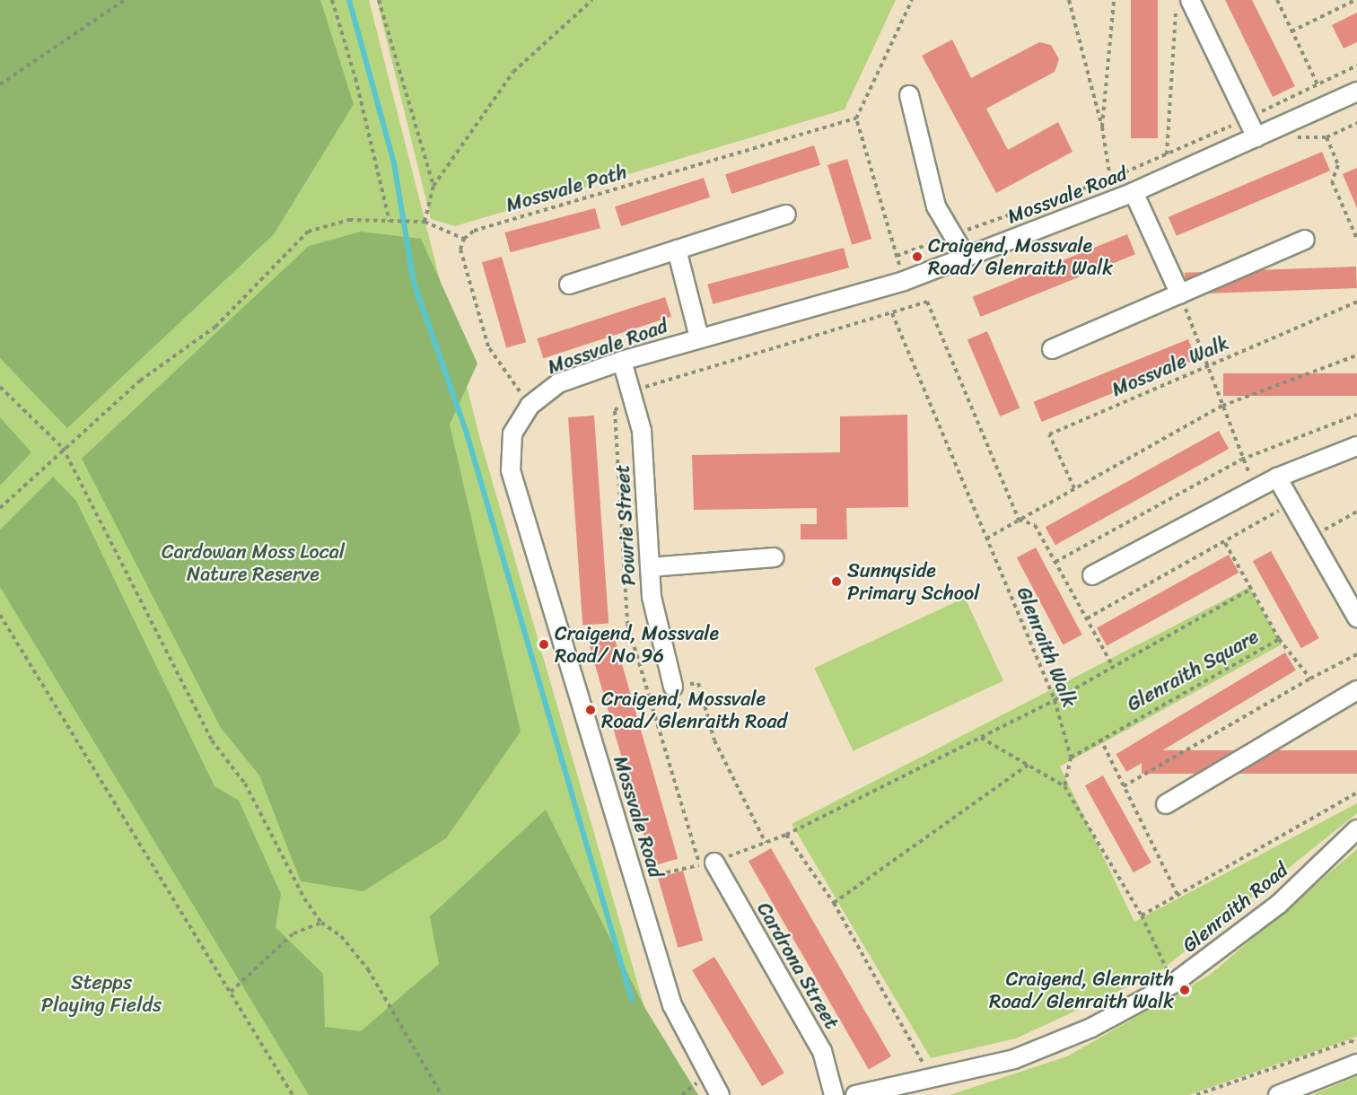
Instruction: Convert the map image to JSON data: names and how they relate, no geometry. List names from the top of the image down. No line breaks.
{"streets":{"street":["Mossvale Road","Powrie Street","Glenraith Road","Cardrona Street"],"path":["Mossvale Path","Mossvale Walk","Glenraith Walk","Glenraith Square"]},"crossings":[["Mossvale Road","Powrie Street"],["Glenraith Walk","Glenraith Square"]],"parks":["Cardowan Moss Local Nature Reserve","Stepps Playing Fields"],"places":["Craigend, Mossvale Road/ Glenraith Walk","Sunnyside Primary School","Craigend, Mossvale Road/ No 96","Craigend, Mossvale Road/ Glenraith Road","Craigend, Glenraith Road/ Glenraith Walk"]}
